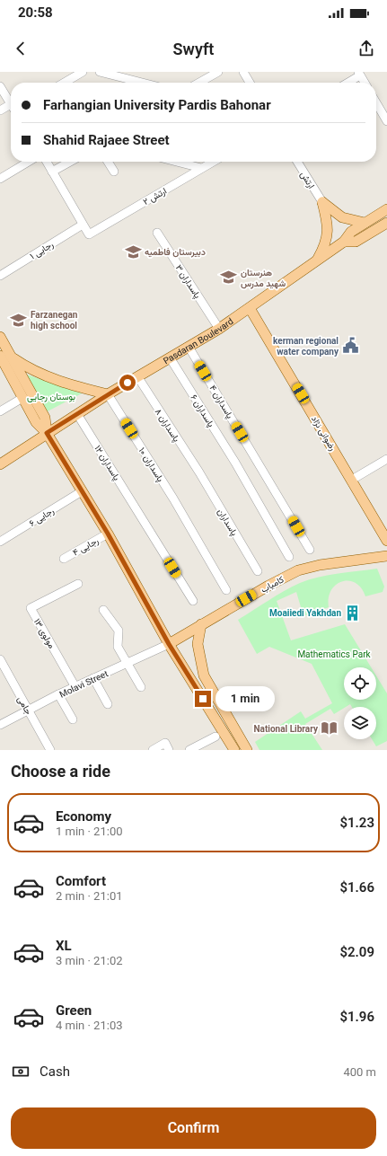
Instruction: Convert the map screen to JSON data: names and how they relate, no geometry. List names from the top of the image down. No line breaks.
{"streets":{"main road":["Pasdaran Boulevard","رضوانی نژاد","کامیاب"],"street":["ارتش","ارتش ۲","رجایی ۱","پاسداران ۳","پاسداران ۴","پاسداران ۶","پاسداران ۸","پاسداران ۱۲","پاسداران ۱۰","رجایی ۶","پاسداران","رجایی ۴","مولوی ۱۳","Molavi Street","جامی"]},"crossings":[["ارتش ۲","رجایی ۱"],["پاسداران ۳","Pasdaran Boulevard"],["Pasdaran Boulevard","پاسداران ۴"],["Pasdaran Boulevard","پاسداران ۶"],["Pasdaran Boulevard","پاسداران ۸"],["Pasdaran Boulevard","رضوانی نژاد"],["Pasdaran Boulevard","پاسداران ۱۲"],["Pasdaran Boulevard","پاسداران ۱۰"],["پاسداران ۸","پاسداران"],["کامیاب","Molavi Street"],["مولوی ۱۳","Molavi Street"],["Molavi Street","جامی"]],"parks":["بوستان رجایی","Mathematics Park"],"places":{"school or university":["دبیرستان فاطمیه","هنرستان شهید مدرس","Farzanegan high school"],"public building":["kerman regional water company"],"building":["Moaiiedi Yakhdan"],"library":["National Library"]},"page":{"status":"20:58","header":"Swyft","banner":["Farhangian University Pardis Bahonar","Shahid Rajaee Street"],"bubble":"1 min","heading":"Choose a ride","list":[{"name":"Economy","note":"1 min · 21:00","value":"$1.23"},{"name":"Comfort","note":"2 min · 21:01","value":"$1.66"},{"name":"XL","note":"3 min · 21:02","value":"$2.09"},{"name":"Green","note":"4 min · 21:03","value":"$1.96"}],"pay":["Cash","400 m"],"buttons":"Confirm"}}
